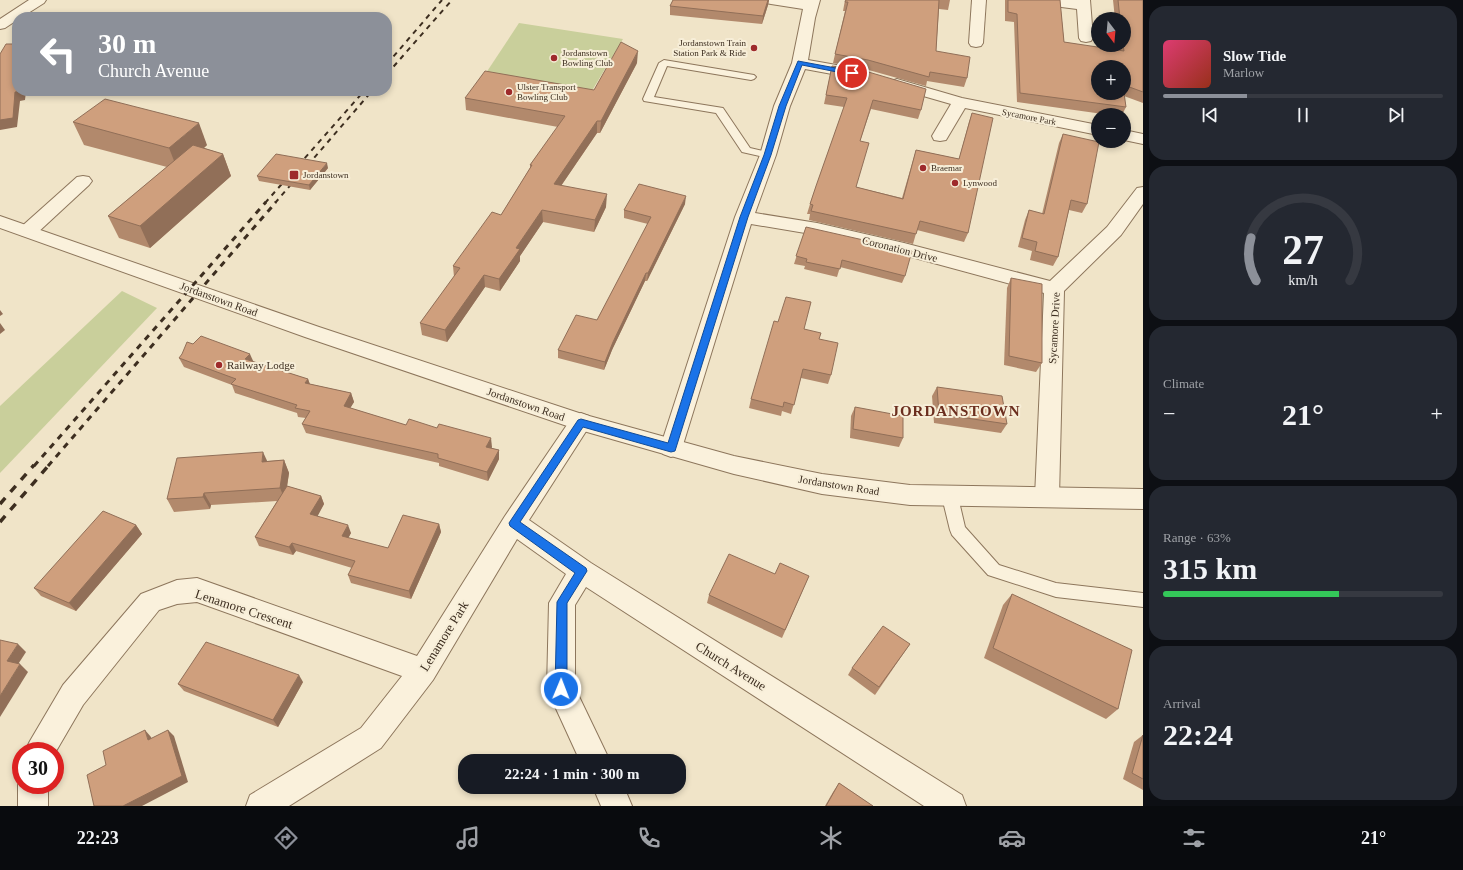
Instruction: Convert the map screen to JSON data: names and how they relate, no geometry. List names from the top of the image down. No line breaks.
{"streets":{"street":["Sycamore Park","Coronation Drive","Jordanstown Road","Sycamore Drive","Lenamore Crescent","Lenamore Park","Church Avenue"]},"crossings":[["Coronation Drive","Sycamore Drive"],["Jordanstown Road","Sycamore Drive"],["Jordanstown Road","Lenamore Park"],["Lenamore Crescent","Lenamore Park"],["Lenamore Park","Church Avenue"]],"districts":["JORDANSTOWN"],"places":{"other":["Jordanstown Train Station Park & Ride","Jordanstown Bowling Club","Ulster Transport Bowling Club","Braemar","Lynwood","Railway Lodge"],"transit":["Jordanstown"]},"north":"bottom","page":{"map_buttons":["+","−"],"turn":["30 m","Church Avenue"],"song":["Slow Tide","Marlow"],"tile":["Climate",["Range · 63%","315 km"],["Arrival","22:24"]],"heat":["−","21°","+"],"limit":"30","trip":"22:24 · 1 min · 300 m","tabs":["22:23","21°"],"gauge":["27","km/h"]}}
